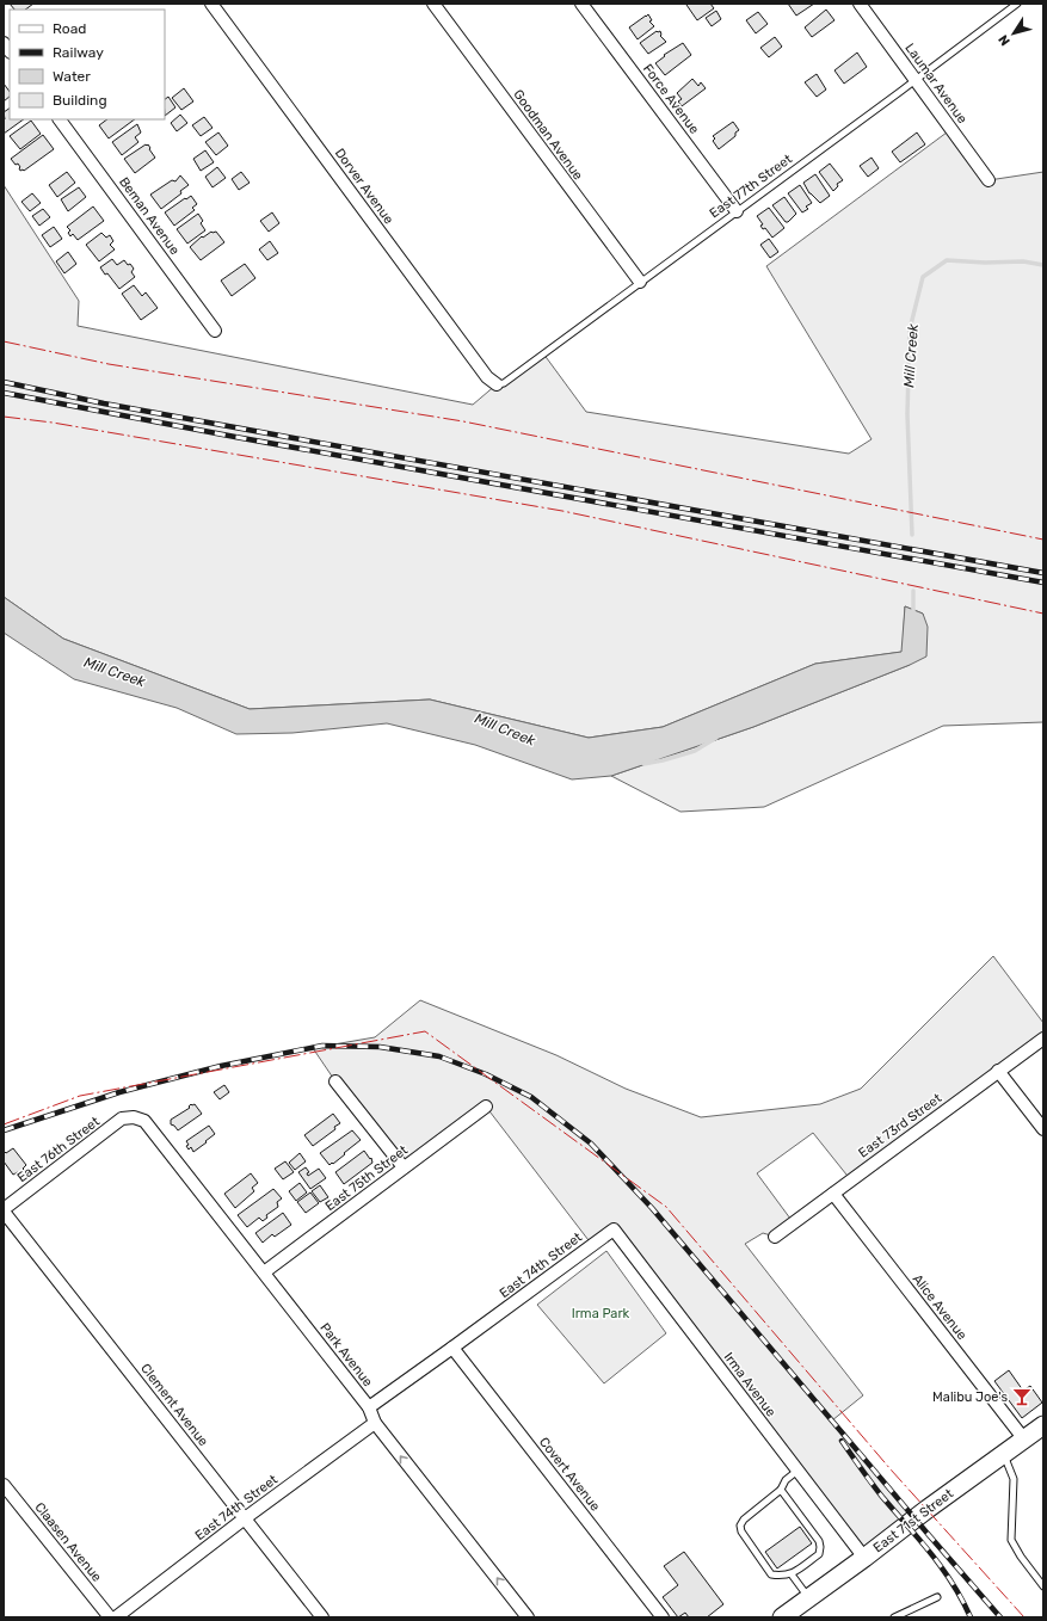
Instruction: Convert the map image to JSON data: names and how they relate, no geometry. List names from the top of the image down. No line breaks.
{"streets":{"main road":["East 71st Street"],"street":["Laumar Avenue","Force Avenue","Goodman Avenue","Dorver Avenue","Beman Avenue","East 73rd Street","East 76th Street","East 75th Street","East 74th Street","Alice Avenue","Park Avenue","Irma Avenue","Clement Avenue","Covert Avenue","Claasen Avenue"],"lane":["East 77th Street"]},"crossings":[["Laumar Avenue","East 77th Street"],["Force Avenue","East 77th Street"],["Goodman Avenue","East 77th Street"],["Dorver Avenue","East 77th Street"],["East 73rd Street","Alice Avenue"],["East 76th Street","Park Avenue"],["East 76th Street","Clement Avenue"],["East 75th Street","Park Avenue"],["East 74th Street","Park Avenue"],["East 74th Street","Irma Avenue"],["East 74th Street","Clement Avenue"],["East 74th Street","Covert Avenue"],["Alice Avenue","East 71st Street"],["Irma Avenue","East 71st Street"]],"one_way":["Park Avenue"],"water":["Mill Creek"],"parks":["Irma Park"],"places":{"bar":["Malibu Joe's"]},"legend":["Road","Railway","Water","Building"],"north":"bottom left"}
